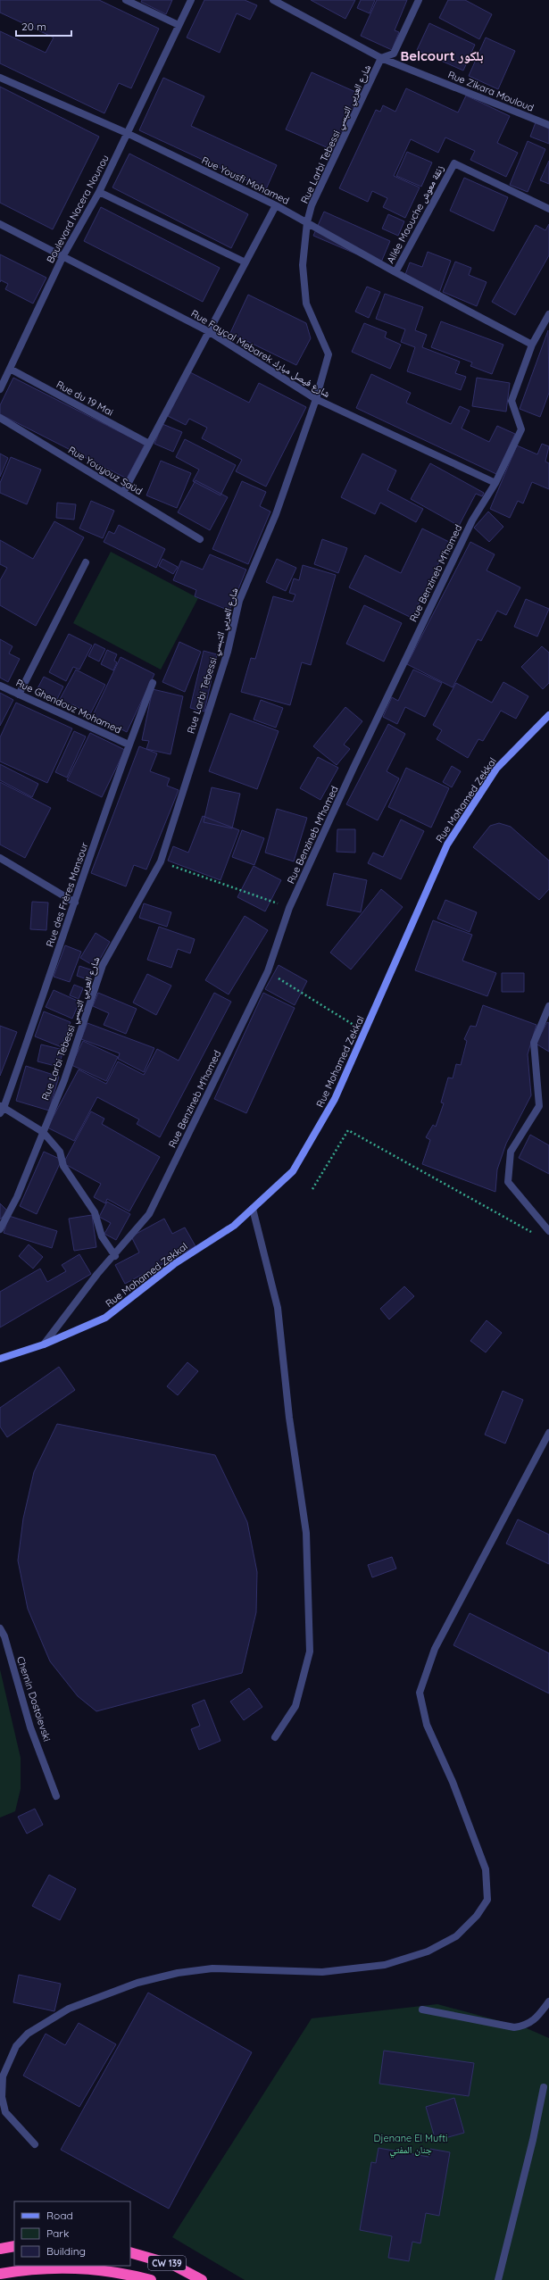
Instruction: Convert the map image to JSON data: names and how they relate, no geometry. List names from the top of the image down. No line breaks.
{"streets":{"highway":["CW 139"],"street":["Rue Zikara Mouloud","Rue Larbi Tebessi شارع العربي التبسي","Rue Yousfi Mohamed","Boulevard Nacera Nounou","Allée Maouche زنقة معوش","Rue Fayçal Mebarek شارع فيصل مبارك","Rue du 19 Mai","Rue Youyouz Saüd","Rue Benzineb M'hamed","Rue Ghendouz Mohamed","Rue Mohamed Zekkal","Rue des Frères Mansour","Chemin Dostoievski"]},"crossings":[["Rue Zikara Mouloud","Rue Larbi Tebessi شارع العربي التبسي"],["Rue Larbi Tebessi شارع العربي التبسي","Rue Yousfi Mohamed"],["Rue Larbi Tebessi شارع العربي التبسي","Rue Fayçal Mebarek شارع فيصل مبارك"],["Rue Yousfi Mohamed","Boulevard Nacera Nounou"],["Rue Yousfi Mohamed","Allée Maouche زنقة معوش"],["Rue Yousfi Mohamed","Rue Benzineb M'hamed"],["Boulevard Nacera Nounou","Rue Fayçal Mebarek شارع فيصل مبارك"],["Boulevard Nacera Nounou","Rue du 19 Mai"],["Rue Fayçal Mebarek شارع فيصل مبارك","Rue Benzineb M'hamed"],["Rue Benzineb M'hamed","Rue Mohamed Zekkal"],["Rue Ghendouz Mohamed","Rue des Frères Mansour"]],"districts":["Belcourt بلكور"],"parks":["Djenane El Mufti جنان المفتي"],"legend":["Road","Park","Building"],"scale_bar":"20 m"}
